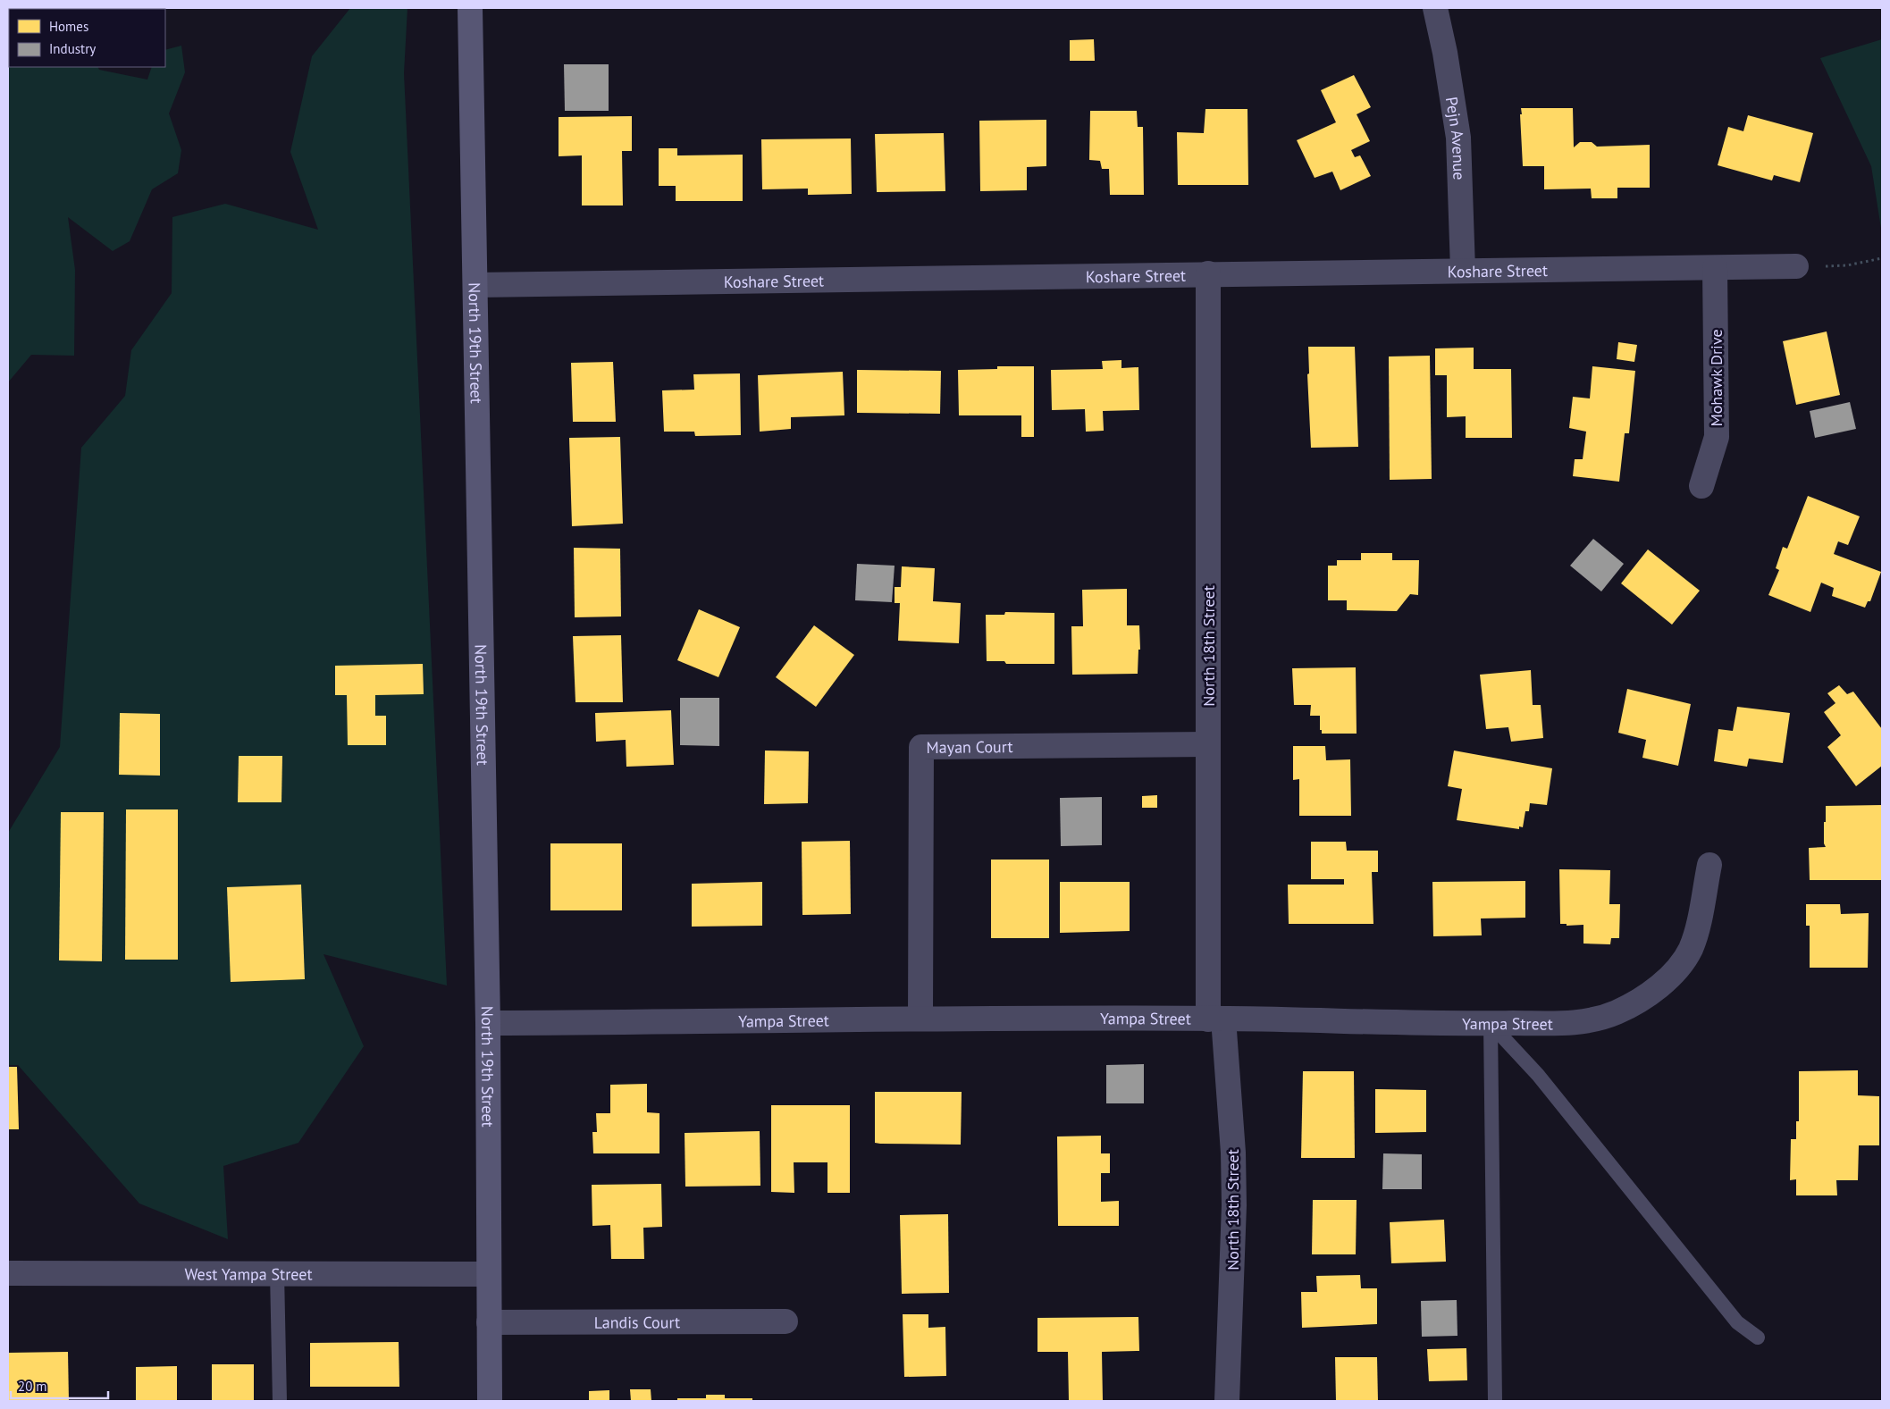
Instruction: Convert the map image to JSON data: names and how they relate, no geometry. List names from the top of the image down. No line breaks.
{"streets":{"street":["Pejn Avenue","Koshare Street","North 19th Street","Mohawk Drive","North 18th Street","Mayan Court","Yampa Street","West Yampa Street","Landis Court"]},"crossings":[["Pejn Avenue","Koshare Street"],["Koshare Street","North 19th Street"],["Koshare Street","Mohawk Drive"],["Koshare Street","North 18th Street"],["North 19th Street","Yampa Street"],["North 19th Street","West Yampa Street"],["North 19th Street","Landis Court"],["North 18th Street","Mayan Court"],["North 18th Street","Yampa Street"],["Mayan Court","Yampa Street"]],"legend":["Homes","Industry"],"scale_bar":"20 m"}
